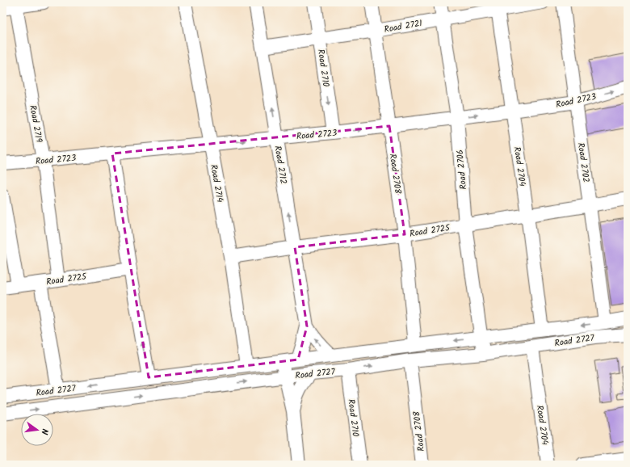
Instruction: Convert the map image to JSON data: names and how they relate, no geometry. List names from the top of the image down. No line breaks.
{"streets":{"street":["Road 2721","Road 2710","Road 2723","Road 2719","Road 2702","Road 2712","Road 2704","Road 2706","Road 2708","Road 2714","Road 2725","Road 2727"]},"crossings":[["Road 2721","Road 2710"],["Road 2721","Road 2712"],["Road 2721","Road 2704"],["Road 2721","Road 2706"],["Road 2721","Road 2708"],["Road 2710","Road 2723"],["Road 2710","Road 2727"],["Road 2723","Road 2719"],["Road 2723","Road 2702"],["Road 2723","Road 2712"],["Road 2723","Road 2704"],["Road 2723","Road 2706"],["Road 2723","Road 2708"],["Road 2723","Road 2714"],["Road 2719","Road 2725"],["Road 2702","Road 2725"],["Road 2702","Road 2727"],["Road 2712","Road 2725"],["Road 2712","Road 2727"],["Road 2704","Road 2725"],["Road 2704","Road 2727"],["Road 2706","Road 2725"],["Road 2706","Road 2727"],["Road 2708","Road 2725"],["Road 2708","Road 2727"],["Road 2714","Road 2725"],["Road 2714","Road 2727"]],"one_way":["Road 2710","Road 2723","Road 2712"],"north":"right"}
